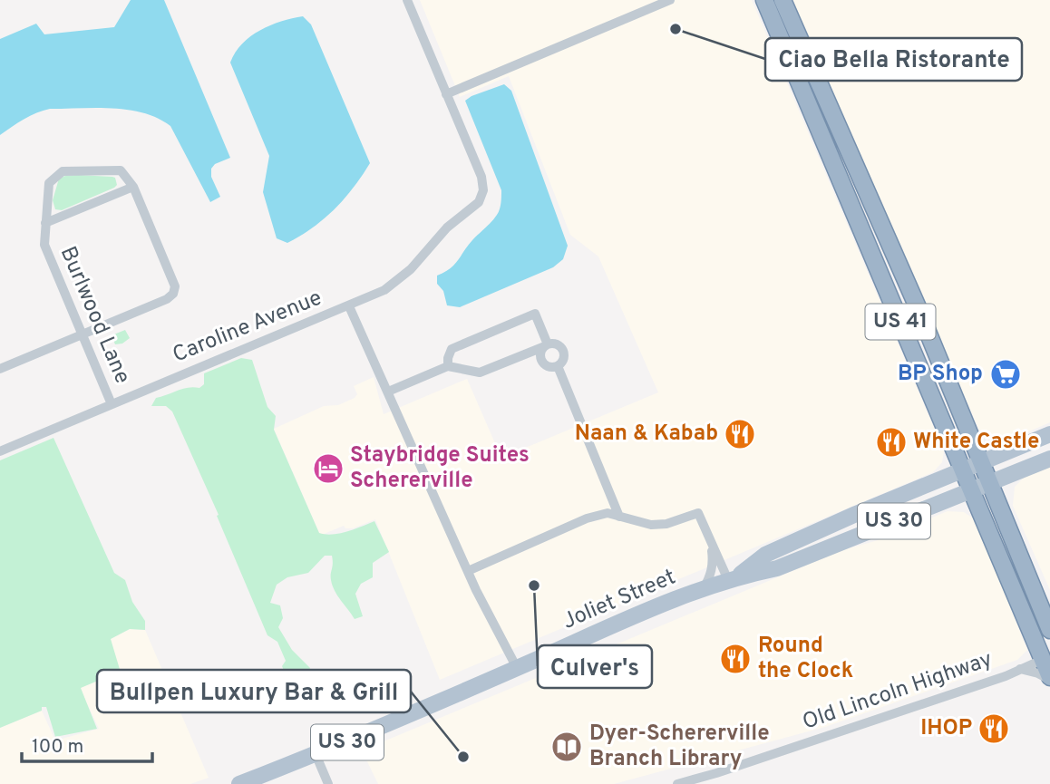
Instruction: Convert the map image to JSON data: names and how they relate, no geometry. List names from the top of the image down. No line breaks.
{"streets":{"highway":["US 41"],"main road":["US 30","Joliet Street"],"street":["Burlwood Lane","Caroline Avenue","Old Lincoln Highway"]},"crossings":[["Burlwood Lane","Caroline Avenue"],["US 41","US 30"],["US 41","Old Lincoln Highway"],["US 30","Joliet Street"]],"places":{"other":["Ciao Bella Ristorante","Culver's","Bullpen Luxury Bar & Grill"],"supermarket":["BP Shop"],"restaurant":["Naan & Kabab","White Castle","Round the Clock","IHOP"],"hotel":["Staybridge Suites Schererville"],"library":["Dyer-Schererville Branch Library"]},"scale_bar":"100 m"}
